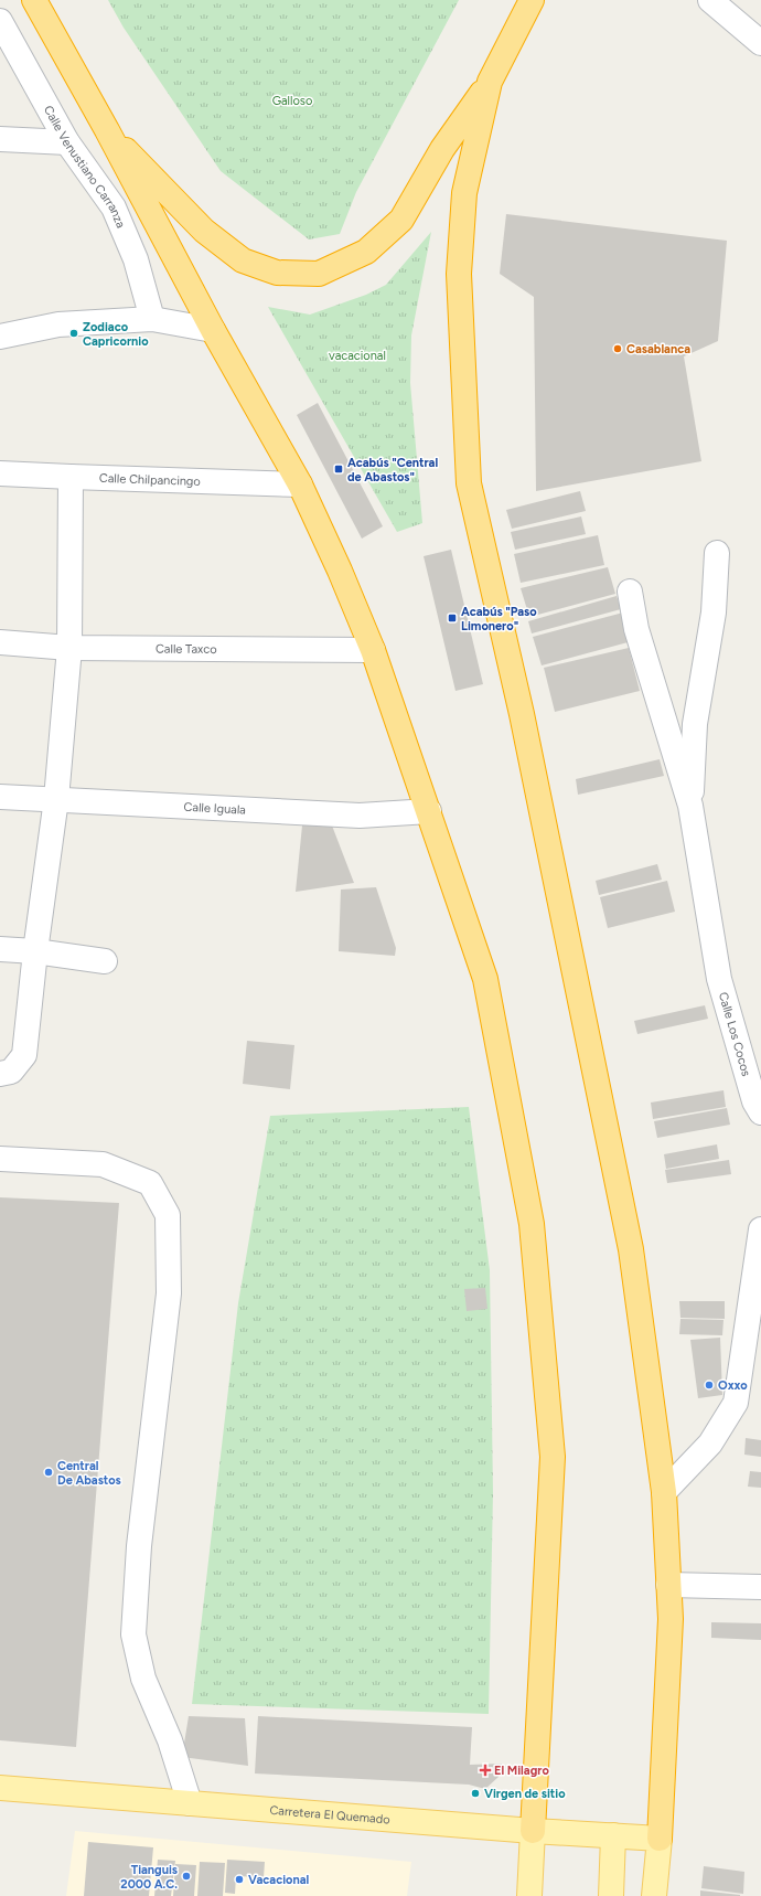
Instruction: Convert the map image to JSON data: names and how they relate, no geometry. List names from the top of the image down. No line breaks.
{"streets":{"main road":["Carretera El Quemado"],"street":["Calle Venustiano Carranza","Calle Chilpancingo","Calle Taxco","Calle Iguala","Calle Los Cocos"]},"parks":["Galloso","vacacional"],"places":{"other":["Zodiaco Capricornio","Casablanca","Oxxo","Central De Abastos","Virgen de sitio","Tianguis 2000 A.C.","Vacacional"],"transit":["Acabús \"Central de Abastos\"","Acabús \"Paso Limonero\""],"health":["El Milagro"]}}
